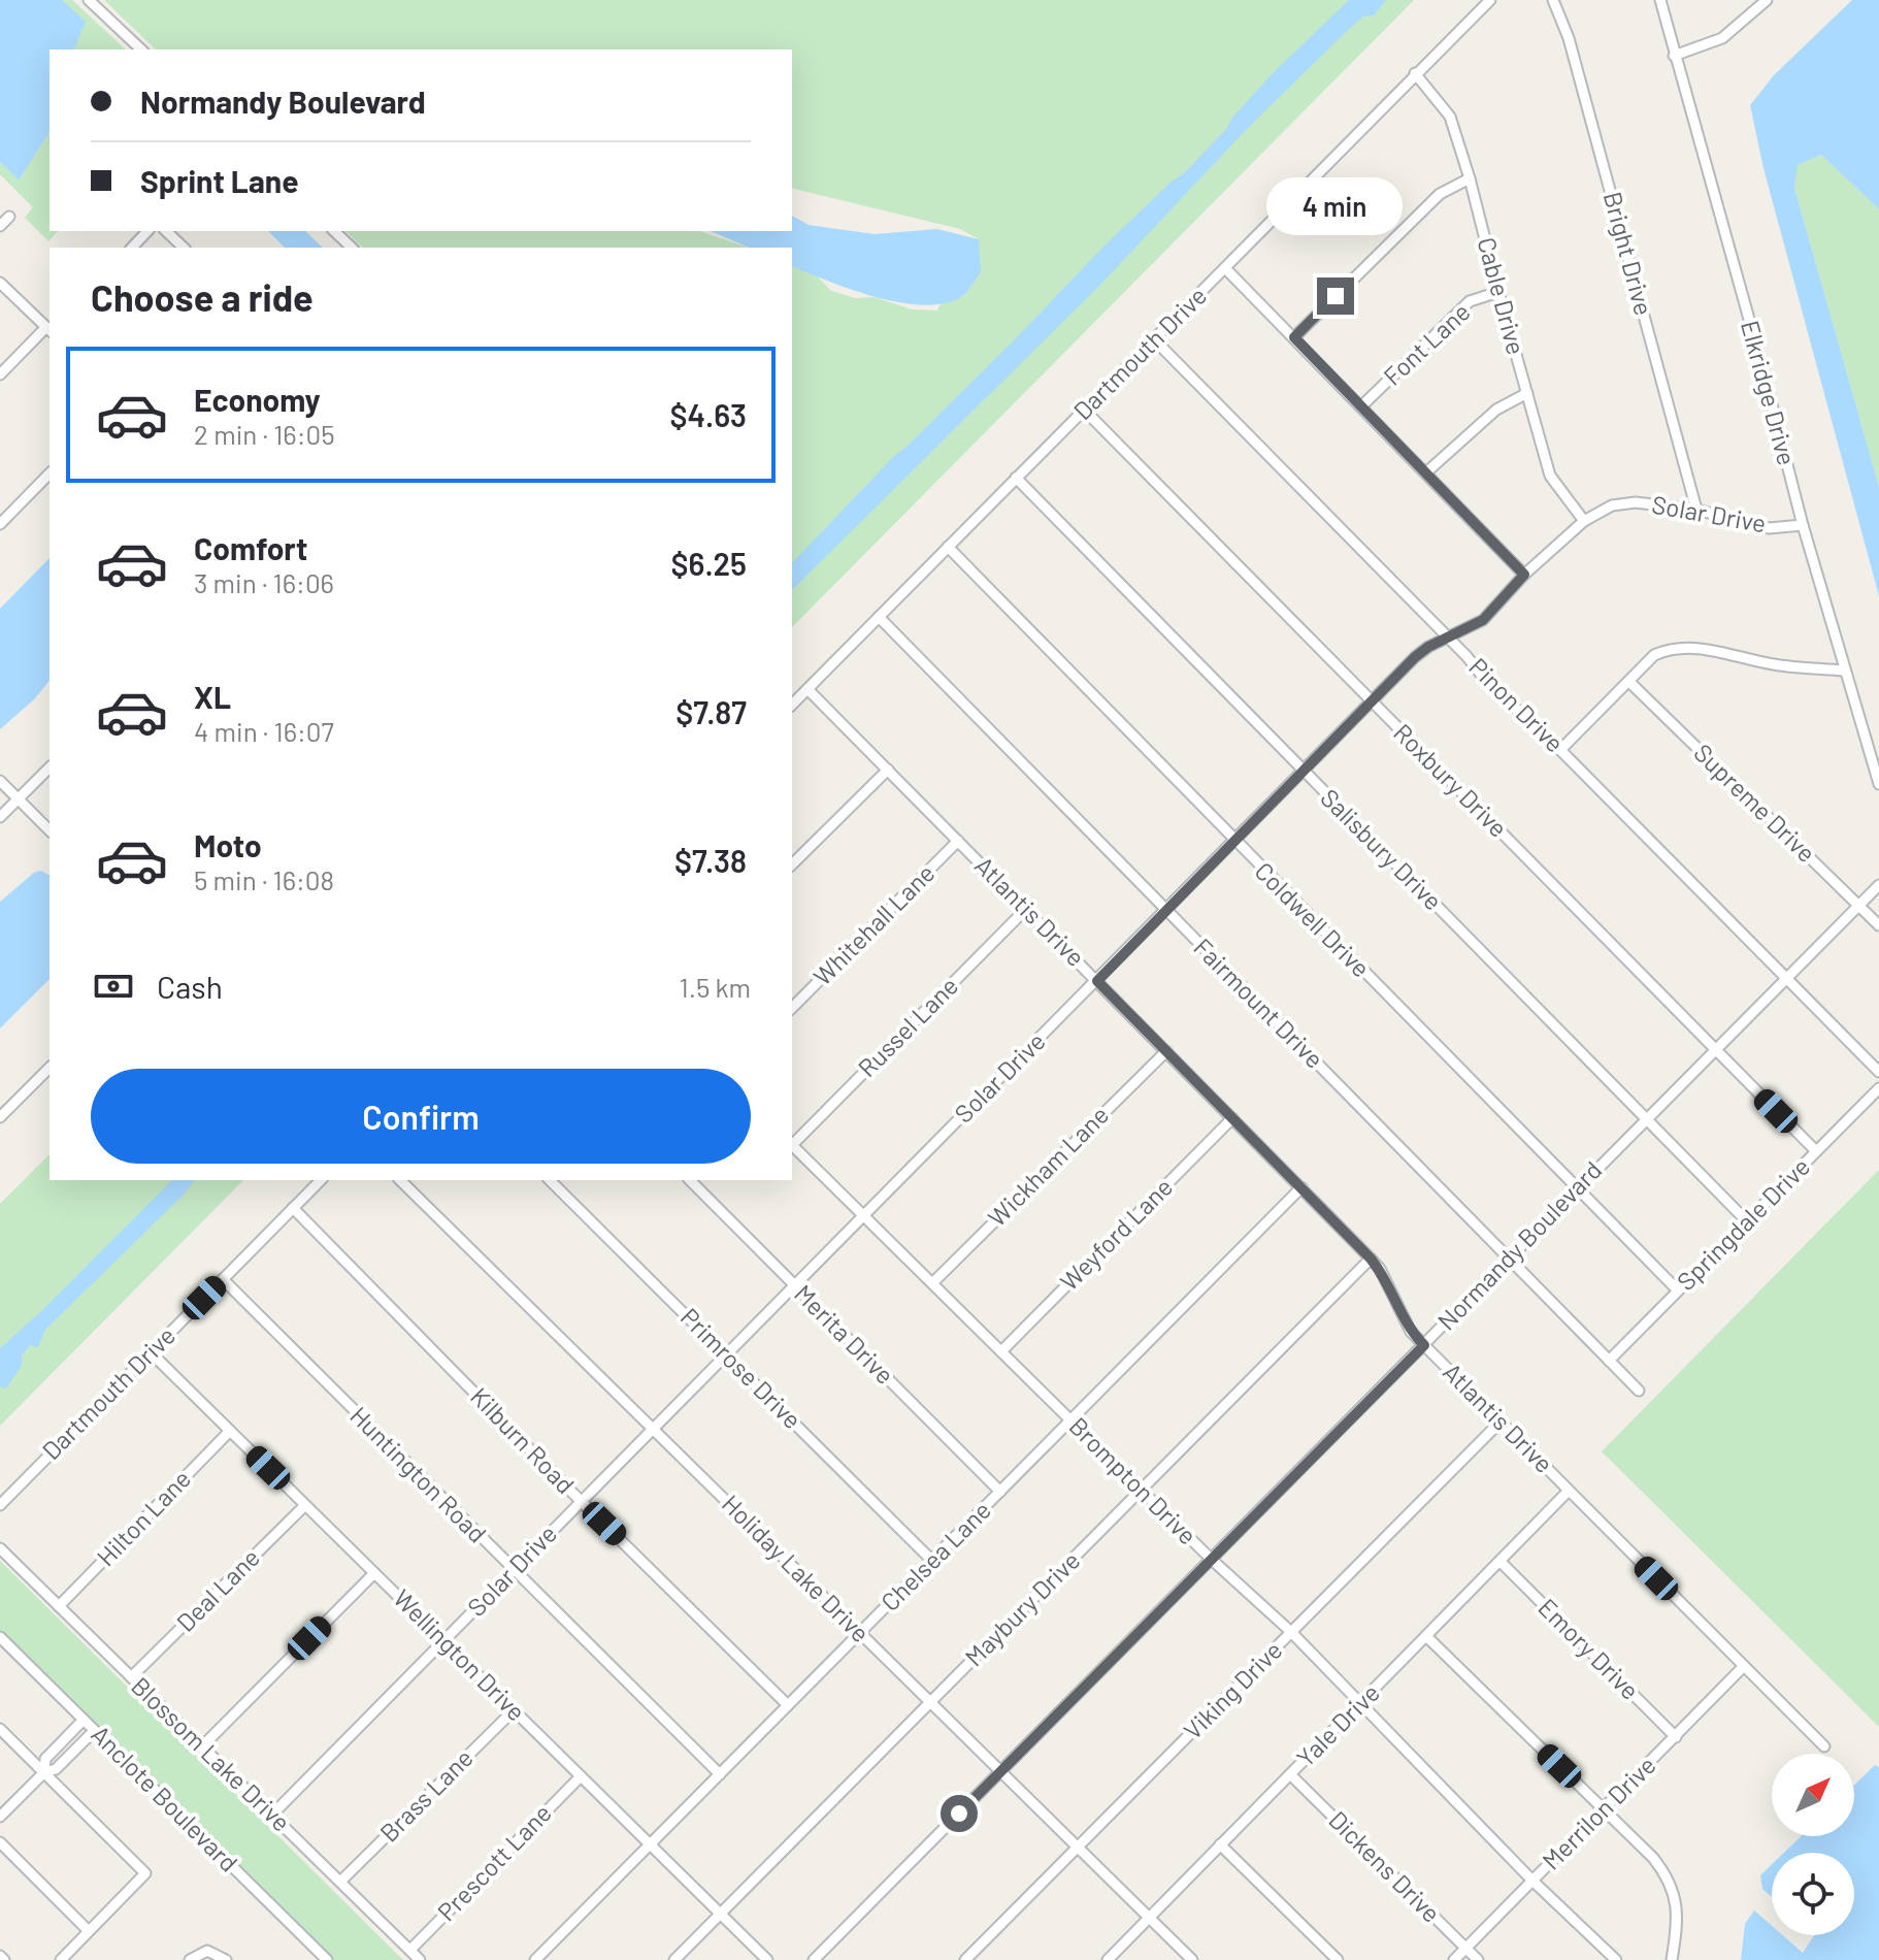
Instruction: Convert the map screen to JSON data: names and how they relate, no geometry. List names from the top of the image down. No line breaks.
{"streets":{"street":["Bright Drive","Cable Drive","Font Lane","Dartmouth Drive","Elkridge Drive","Solar Drive","Pinon Drive","Roxbury Drive","Supreme Drive","Salisbury Drive","Atlantis Drive","Coldwell Drive","Whitehall Lane","Fairmount Drive","Russel Lane","Wickham Lane","Springdale Drive","Weyford Lane","Normandy Boulevard","Merita Drive","Primrose Drive","Kilburn Road","Huntington Road","Brompton Drive","Hilton Lane","Chelsea Lane","Holiday Lake Drive","Deal Lane","Maybury Drive","Emory Drive","Wellington Drive","Viking Drive","Yale Drive","Blossom Lake Drive","Brass Lane","Anclote Boulevard","Merrilon Drive","Prescott Lane","Dickens Drive"]},"crossings":[["Bright Drive","Solar Drive"],["Cable Drive","Font Lane"],["Cable Drive","Dartmouth Drive"],["Cable Drive","Solar Drive"],["Dartmouth Drive","Pinon Drive"],["Dartmouth Drive","Roxbury Drive"],["Dartmouth Drive","Salisbury Drive"],["Dartmouth Drive","Atlantis Drive"],["Dartmouth Drive","Coldwell Drive"],["Dartmouth Drive","Fairmount Drive"],["Dartmouth Drive","Kilburn Road"],["Dartmouth Drive","Huntington Road"],["Dartmouth Drive","Wellington Drive"],["Elkridge Drive","Solar Drive"],["Solar Drive","Pinon Drive"],["Solar Drive","Roxbury Drive"],["Solar Drive","Salisbury Drive"],["Solar Drive","Atlantis Drive"],["Solar Drive","Coldwell Drive"],["Solar Drive","Fairmount Drive"],["Solar Drive","Merita Drive"],["Solar Drive","Primrose Drive"],["Solar Drive","Kilburn Road"],["Solar Drive","Huntington Road"],["Solar Drive","Brompton Drive"],["Solar Drive","Holiday Lake Drive"],["Solar Drive","Wellington Drive"],["Solar Drive","Blossom Lake Drive"],["Pinon Drive","Normandy Boulevard"],["Roxbury Drive","Springdale Drive"],["Roxbury Drive","Normandy Boulevard"],["Supreme Drive","Normandy Boulevard"],["Salisbury Drive","Springdale Drive"],["Salisbury Drive","Normandy Boulevard"],["Atlantis Drive","Whitehall Lane"],["Atlantis Drive","Russel Lane"],["Atlantis Drive","Wickham Lane"],["Atlantis Drive","Weyford Lane"],["Atlantis Drive","Normandy Boulevard"],["Atlantis Drive","Chelsea Lane"],["Atlantis Drive","Maybury Drive"],["Atlantis Drive","Viking Drive"],["Atlantis Drive","Yale Drive"],["Atlantis Drive","Merrilon Drive"],["Coldwell Drive","Springdale Drive"],["Coldwell Drive","Normandy Boulevard"],["Fairmount Drive","Springdale Drive"],["Fairmount Drive","Normandy Boulevard"],["Wickham Lane","Brompton Drive"],["Weyford Lane","Brompton Drive"],["Normandy Boulevard","Brompton Drive"],["Normandy Boulevard","Holiday Lake Drive"],["Merita Drive","Chelsea Lane"],["Primrose Drive","Chelsea Lane"],["Kilburn Road","Chelsea Lane"],["Huntington Road","Chelsea Lane"],["Brompton Drive","Chelsea Lane"],["Brompton Drive","Maybury Drive"],["Brompton Drive","Viking Drive"],["Brompton Drive","Yale Drive"],["Brompton Drive","Merrilon Drive"],["Hilton Lane","Wellington Drive"],["Hilton Lane","Blossom Lake Drive"],["Chelsea Lane","Holiday Lake Drive"],["Chelsea Lane","Wellington Drive"],["Holiday Lake Drive","Maybury Drive"],["Holiday Lake Drive","Viking Drive"],["Holiday Lake Drive","Yale Drive"],["Deal Lane","Wellington Drive"],["Deal Lane","Blossom Lake Drive"],["Maybury Drive","Wellington Drive"],["Emory Drive","Yale Drive"],["Emory Drive","Merrilon Drive"],["Wellington Drive","Brass Lane"],["Wellington Drive","Prescott Lane"],["Yale Drive","Dickens Drive"],["Blossom Lake Drive","Brass Lane"],["Blossom Lake Drive","Prescott Lane"],["Merrilon Drive","Dickens Drive"]],"north":"top right","page":{"banner":["Normandy Boulevard","Sprint Lane"],"bubble":"4 min","heading":"Choose a ride","list":[{"name":"Economy","note":"2 min · 16:05","value":"$4.63"},{"name":"Comfort","note":"3 min · 16:06","value":"$6.25"},{"name":"XL","note":"4 min · 16:07","value":"$7.87"},{"name":"Moto","note":"5 min · 16:08","value":"$7.38"}],"pay":["Cash","1.5 km"],"buttons":"Confirm"}}
